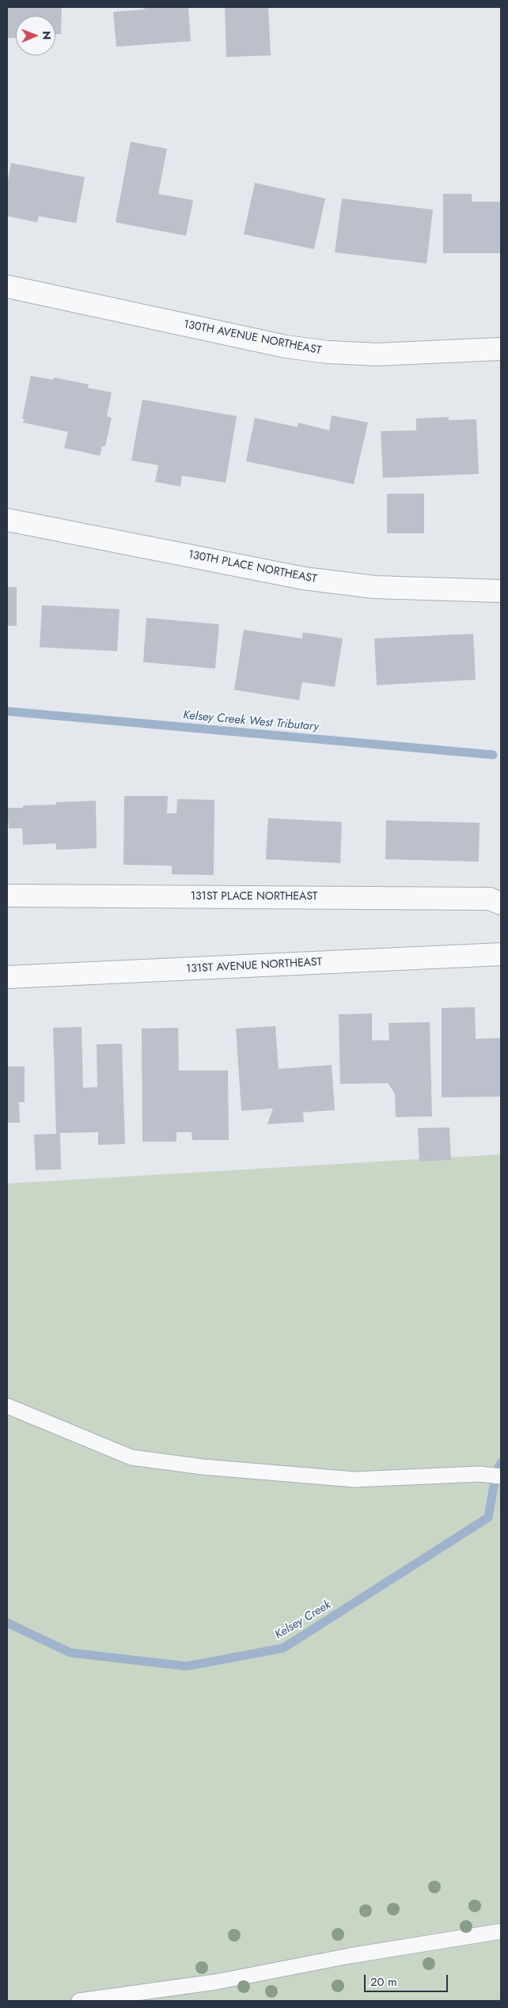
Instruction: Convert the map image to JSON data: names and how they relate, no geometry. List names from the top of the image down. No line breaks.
{"streets":{"street":["130TH AVENUE NORTHEAST","130TH PLACE NORTHEAST","131ST PLACE NORTHEAST","131ST AVENUE NORTHEAST"]},"water":["Kelsey Creek West Tributary","Kelsey Creek"],"scale_bar":"20 m","north":"right"}
